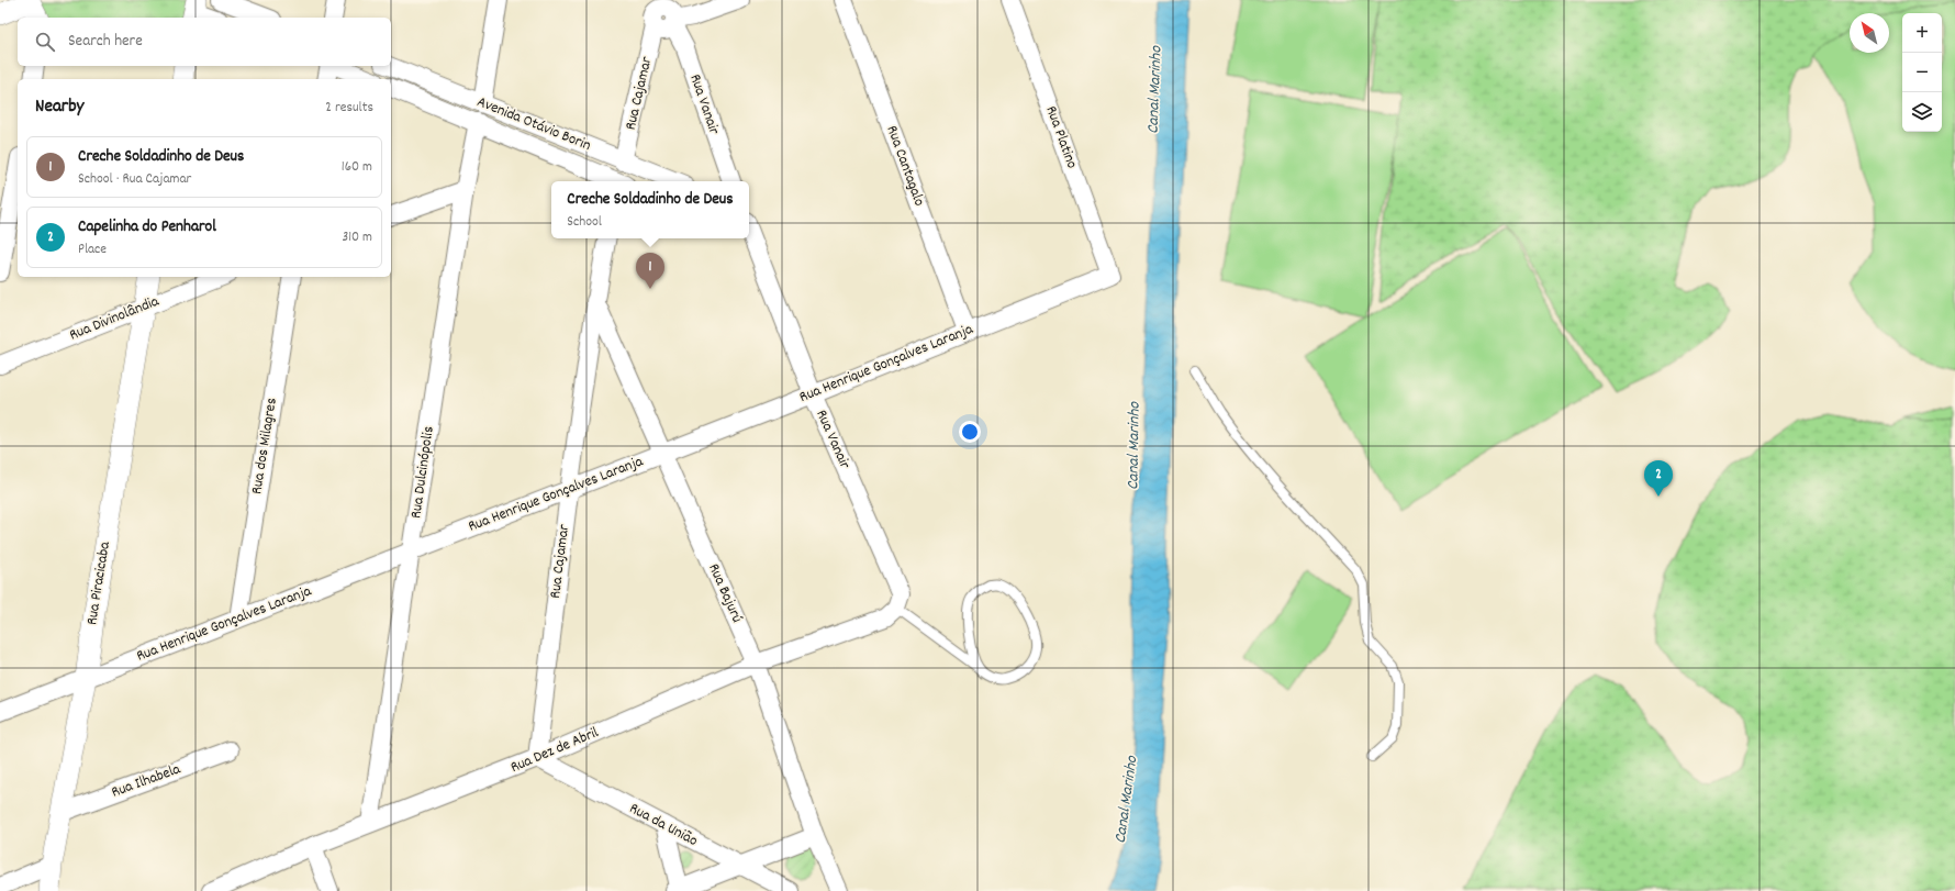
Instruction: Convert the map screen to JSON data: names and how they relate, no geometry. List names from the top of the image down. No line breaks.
{"streets":{"street":["Rua Cajamar","Rua Vanair","Avenida Otávio Borin","Rua Platino","Rua Cantagalo","Rua Divinolândia","Rua Henrique Gonçalves Laranja","Rua dos Milagres","Rua Dulcinópolis","Rua Piracicaba","Rua Bajurú","Rua Dez de Abril","Rua Ilhabela","Rua da União"]},"crossings":[["Rua Cajamar","Rua Vanair"],["Rua Cajamar","Avenida Otávio Borin"],["Rua Cajamar","Rua Henrique Gonçalves Laranja"],["Rua Cajamar","Rua Bajurú"],["Rua Cajamar","Rua Dez de Abril"],["Rua Cajamar","Rua da União"],["Rua Vanair","Rua Henrique Gonçalves Laranja"],["Rua Vanair","Rua Dez de Abril"],["Avenida Otávio Borin","Rua Dulcinópolis"],["Rua Platino","Rua Henrique Gonçalves Laranja"],["Rua Cantagalo","Rua Henrique Gonçalves Laranja"],["Rua Divinolândia","Rua Piracicaba"],["Rua Henrique Gonçalves Laranja","Rua dos Milagres"],["Rua Henrique Gonçalves Laranja","Rua Dulcinópolis"],["Rua Henrique Gonçalves Laranja","Rua Piracicaba"],["Rua Henrique Gonçalves Laranja","Rua Bajurú"],["Rua Dulcinópolis","Rua Dez de Abril"],["Rua Piracicaba","Rua Ilhabela"],["Rua Bajurú","Rua Dez de Abril"],["Rua Dez de Abril","Rua da União"]],"water":["Canal Marinho"],"north":"top left","page":{"map_buttons":["+","−"],"search":"Search here","heading":["Nearby","2 results"],"list":[{"mark":"1","name":"Creche Soldadinho de Deus","note":"School · Rua Cajamar","value":"160 m"},{"mark":"2","name":"Capelinha do Penharol","note":"Place","value":"310 m"}],"popup":["Creche Soldadinho de Deus","School"],"pins":["1","2"]}}
